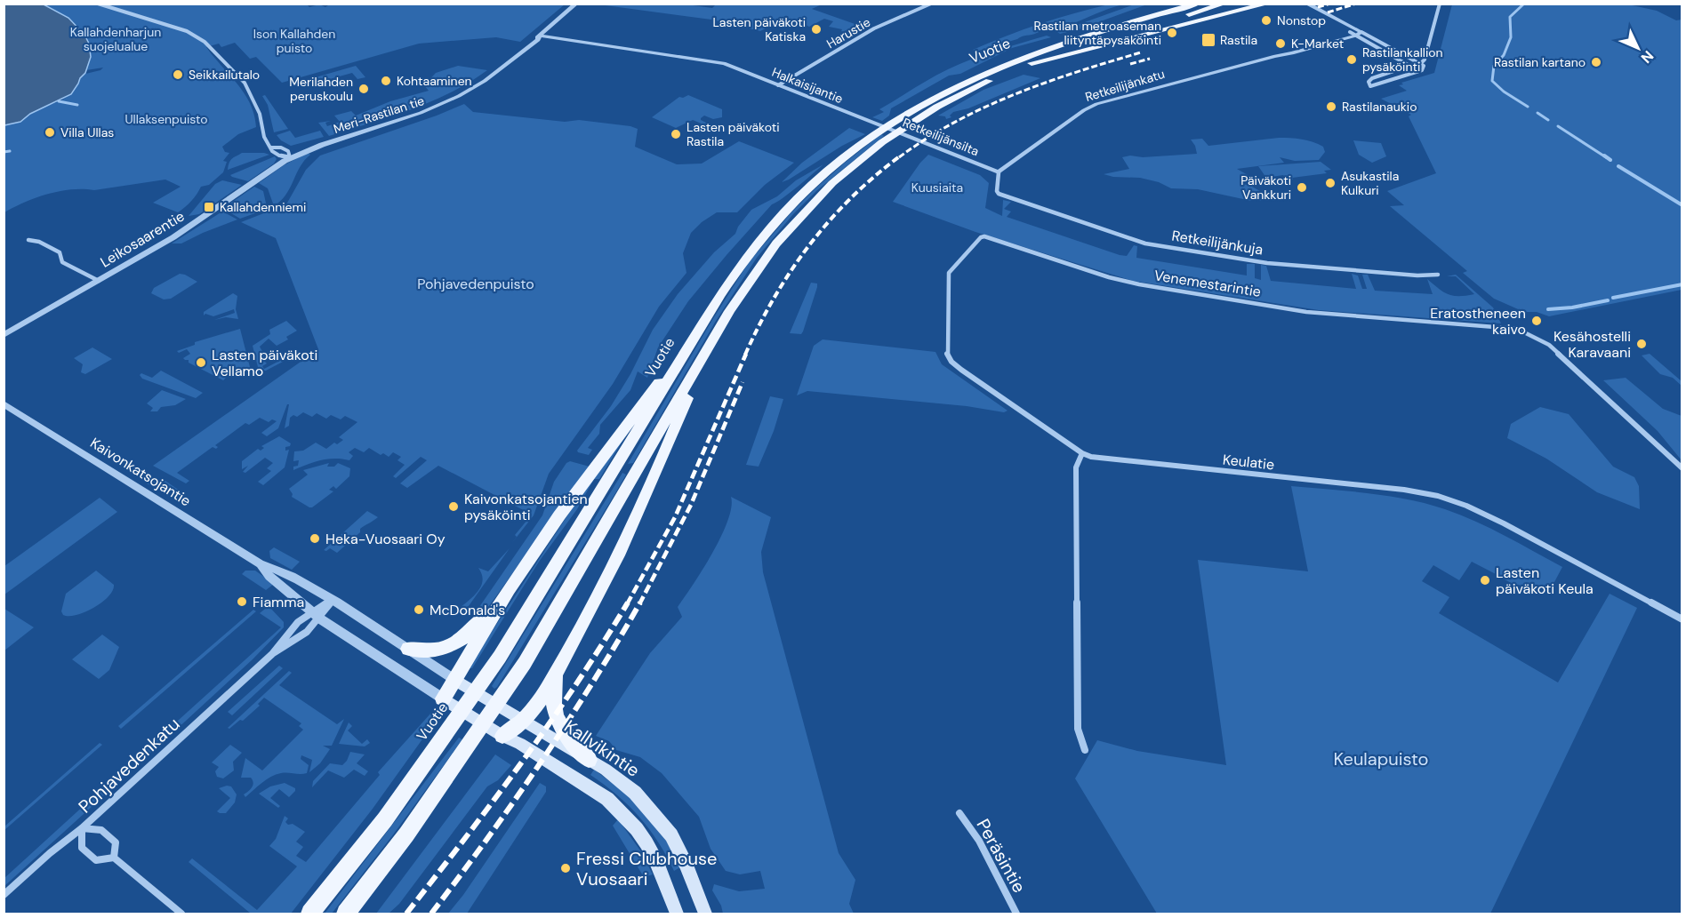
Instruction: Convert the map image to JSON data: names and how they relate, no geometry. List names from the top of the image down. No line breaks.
{"streets":{"main road":["Vuotie","Kallvikintie"],"street":["Harustie","Halkaisijantie","Retkeilijänkatu","Meri-Rastilan tie","Retkeilijänsilta","Leikosaarentie","Retkeilijänkuja","Venemestarintie","Keulatie","Kaivonkatsojantie","Pohjavedenkatu","Peräsintie"]},"crossings":[["Harustie","Halkaisijantie"],["Halkaisijantie","Meri-Rastilan tie"],["Halkaisijantie","Retkeilijänsilta"],["Retkeilijänkatu","Retkeilijänsilta"],["Retkeilijänkatu","Retkeilijänkuja"],["Meri-Rastilan tie","Leikosaarentie"],["Retkeilijänsilta","Retkeilijänkuja"],["Venemestarintie","Keulatie"],["Kaivonkatsojantie","Kallvikintie"],["Kaivonkatsojantie","Pohjavedenkatu"]],"parks":["Kallahdenharjun suojelualue","Ison Kallahden puisto","Ullaksenpuisto","Kuusiaita","Pohjavedenpuisto","Keulapuisto"],"places":{"other":["Nonstop","Lasten päiväkoti Katiska","Rastilan metroaseman liityntäpysäköinti","K-Market","Rastilankallion pysäköinti","Rastilan kartano","Seikkailutalo","Kohtaaminen","Merilahden peruskoulu","Rastilanaukio","Villa Ullas","Lasten päiväkoti Rastila","Asukastila Kulkuri","Päiväkoti Vankkuri","Eratostheneen kaivo","Kesähostelli Karavaani","Lasten päiväkoti Vellamo","Kaivonkatsojantien pysäköinti","Heka-Vuosaari Oy","Lasten päiväkoti Keula","Fiamma","McDonald's","Fressi Clubhouse Vuosaari"],"transit":["Rastila","Kallahdenniemi"]},"north":"bottom right"}
